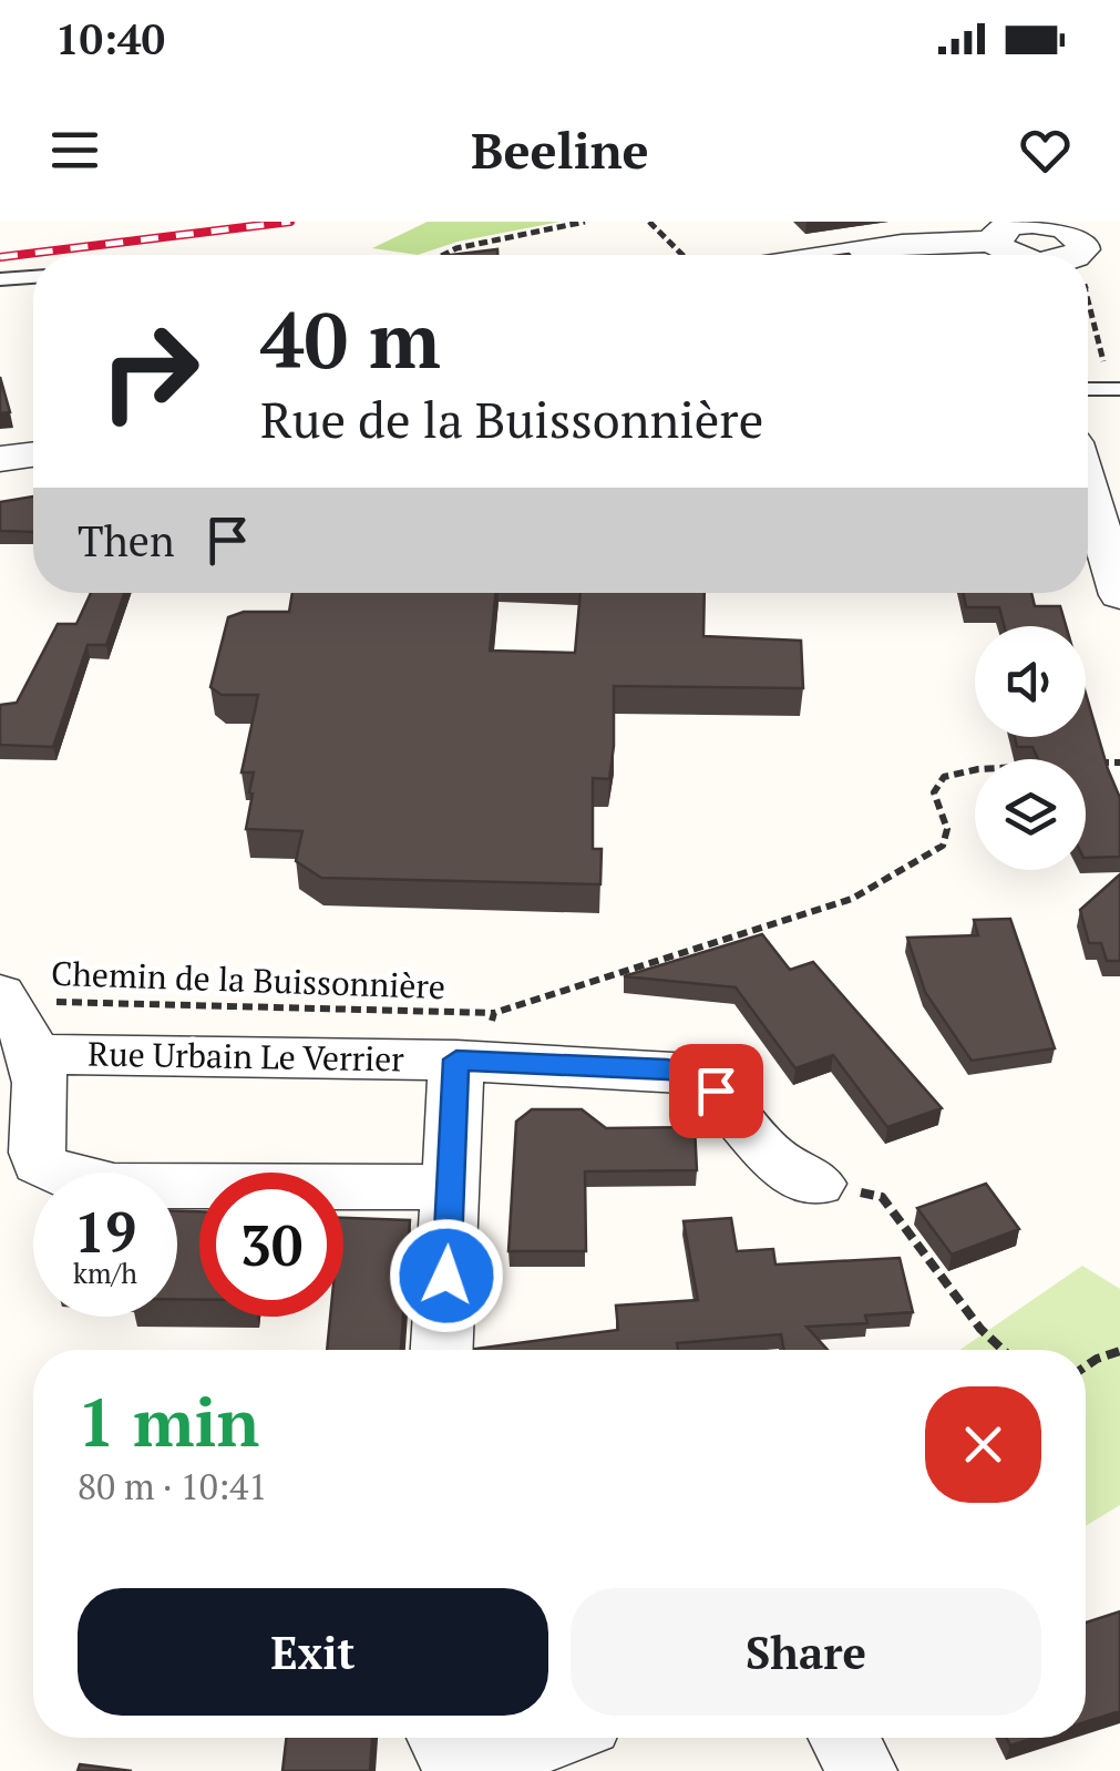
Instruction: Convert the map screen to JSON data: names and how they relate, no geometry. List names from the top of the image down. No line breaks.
{"streets":{"street":["Rue Urbain Le Verrier"],"path":["Chemin de la Buissonnière"]},"crossings":[["Chemin de la Buissonnière","Rue Urbain Le Verrier"]],"page":{"status":"10:40","header":"Beeline","turn":["40 m","Rue de la Buissonnière"],"then":"Then","speed":"19 km/h","limit":"30","heading":["1 min","80 m · 10:41"],"buttons":["Exit","Share"]}}
